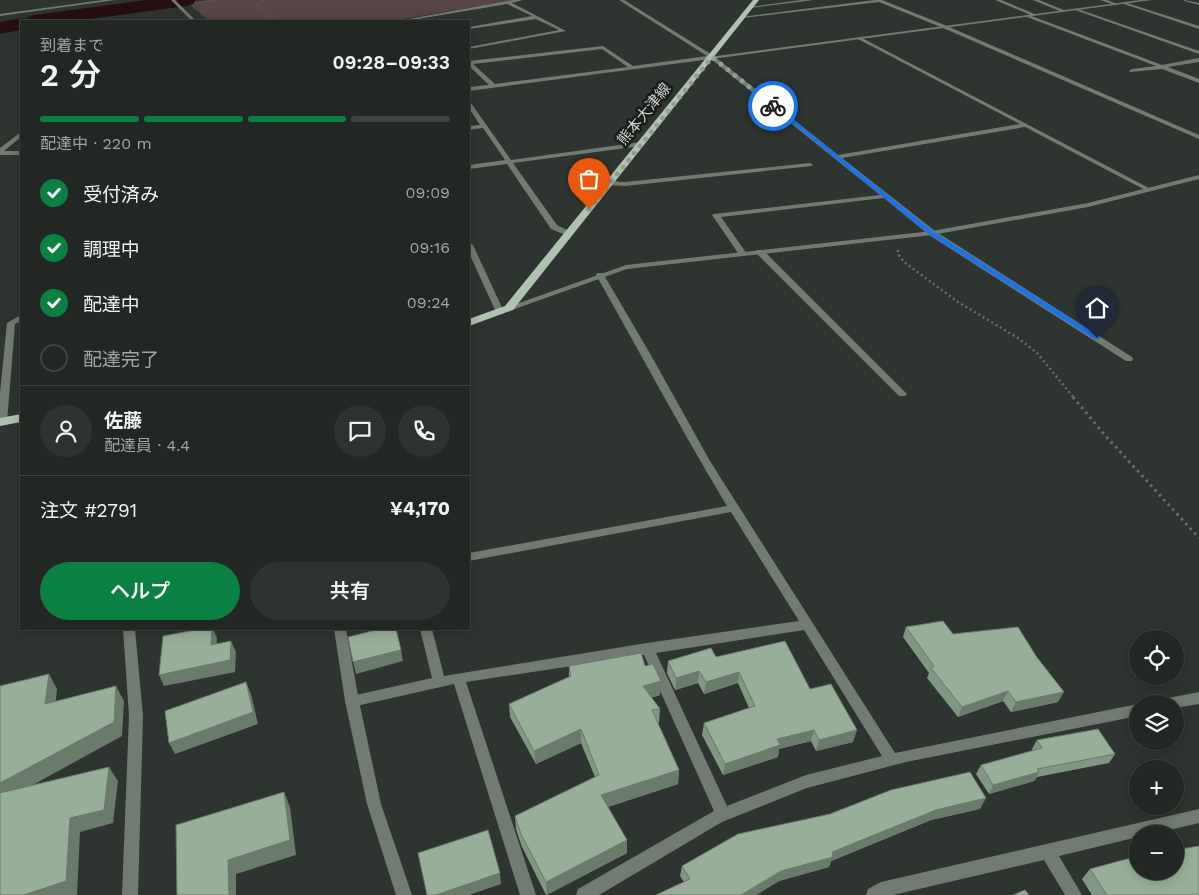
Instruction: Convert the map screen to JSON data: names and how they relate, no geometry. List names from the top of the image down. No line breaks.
{"streets":{"main road":["熊本大津線"]},"page":{"heading":["2 分","到着まで","09:28–09:33"],"panel":["佐藤","配達員 · 4.4","注文 #2791","¥4,170"],"bar":"配達中 · 220 m","list":[["受付済み","09:09"],["調理中","09:16"],["配達中","09:24"],"配達完了"],"buttons":["ヘルプ","共有"],"map_buttons":["+","−"]}}
